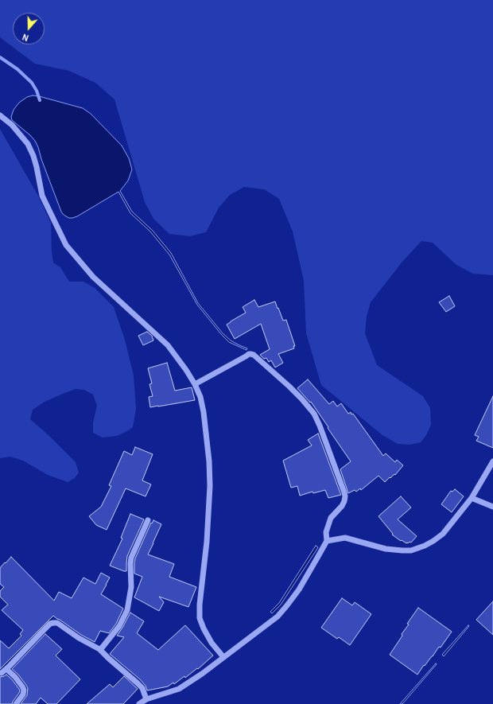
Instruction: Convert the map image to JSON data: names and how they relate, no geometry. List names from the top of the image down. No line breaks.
{"north":"bottom"}
